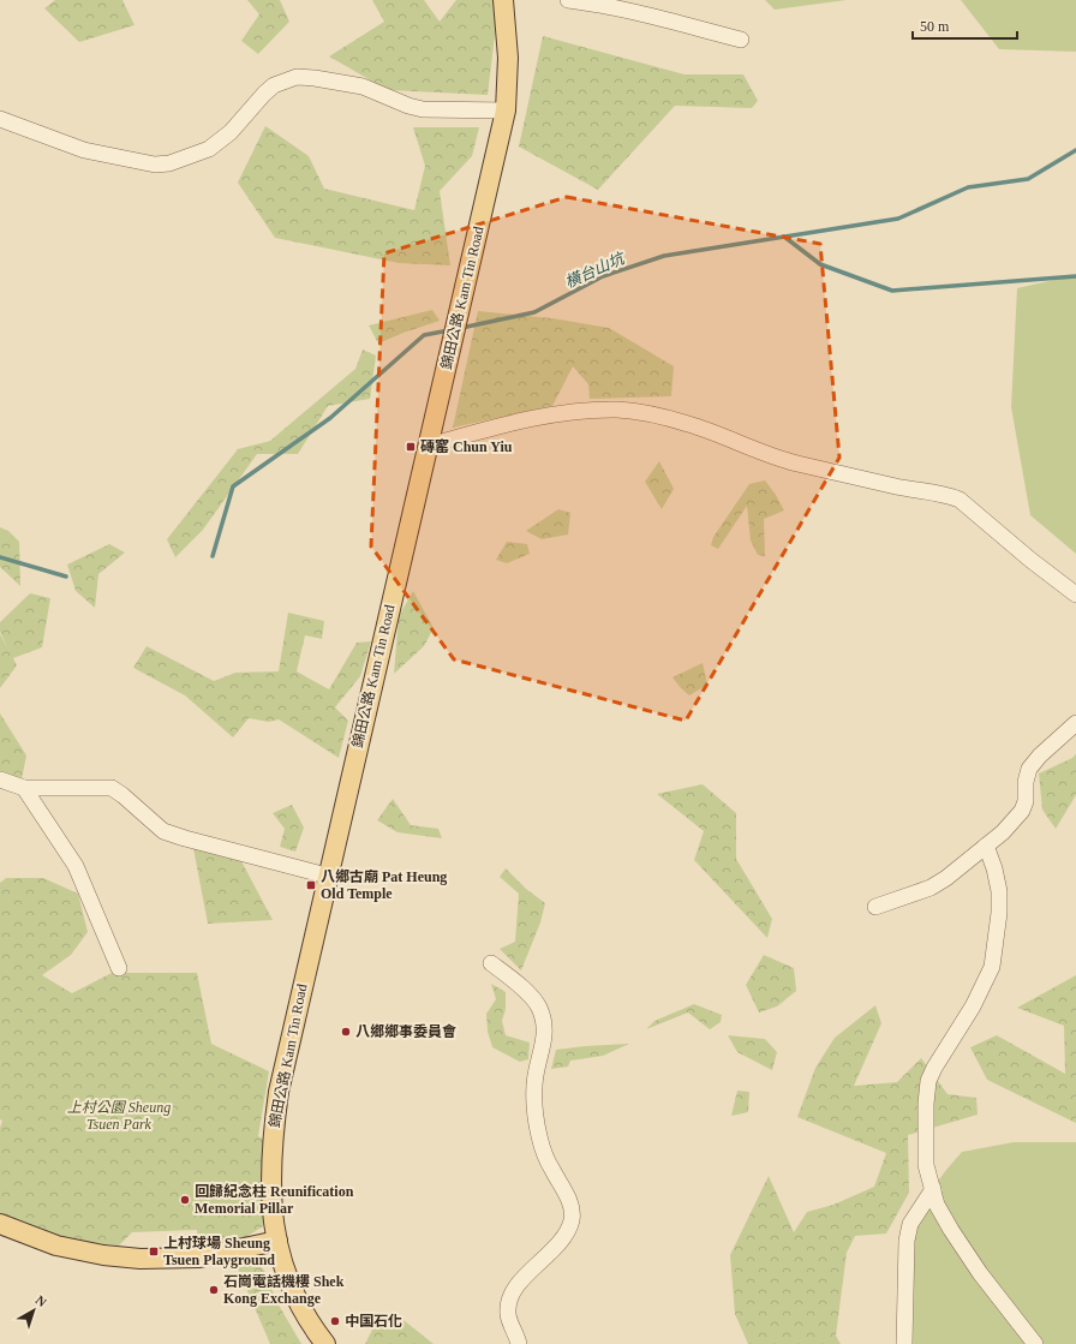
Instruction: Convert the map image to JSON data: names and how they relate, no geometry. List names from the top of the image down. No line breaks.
{"streets":{"main road":["錦田公路 Kam Tin Road"]},"water":["橫台山坑"],"parks":["上村公園 Sheung Tsuen Park"],"places":{"transit":["磚窰 Chun Yiu","八鄉古廟 Pat Heung Old Temple","上村球場 Sheung Tsuen Playground"],"other":["八鄉鄉事委員會","回歸紀念柱 Reunification Memorial Pillar","石崗電話機樓 Shek Kong Exchange","中国石化"]},"scale_bar":"50 m","north":"top right"}
